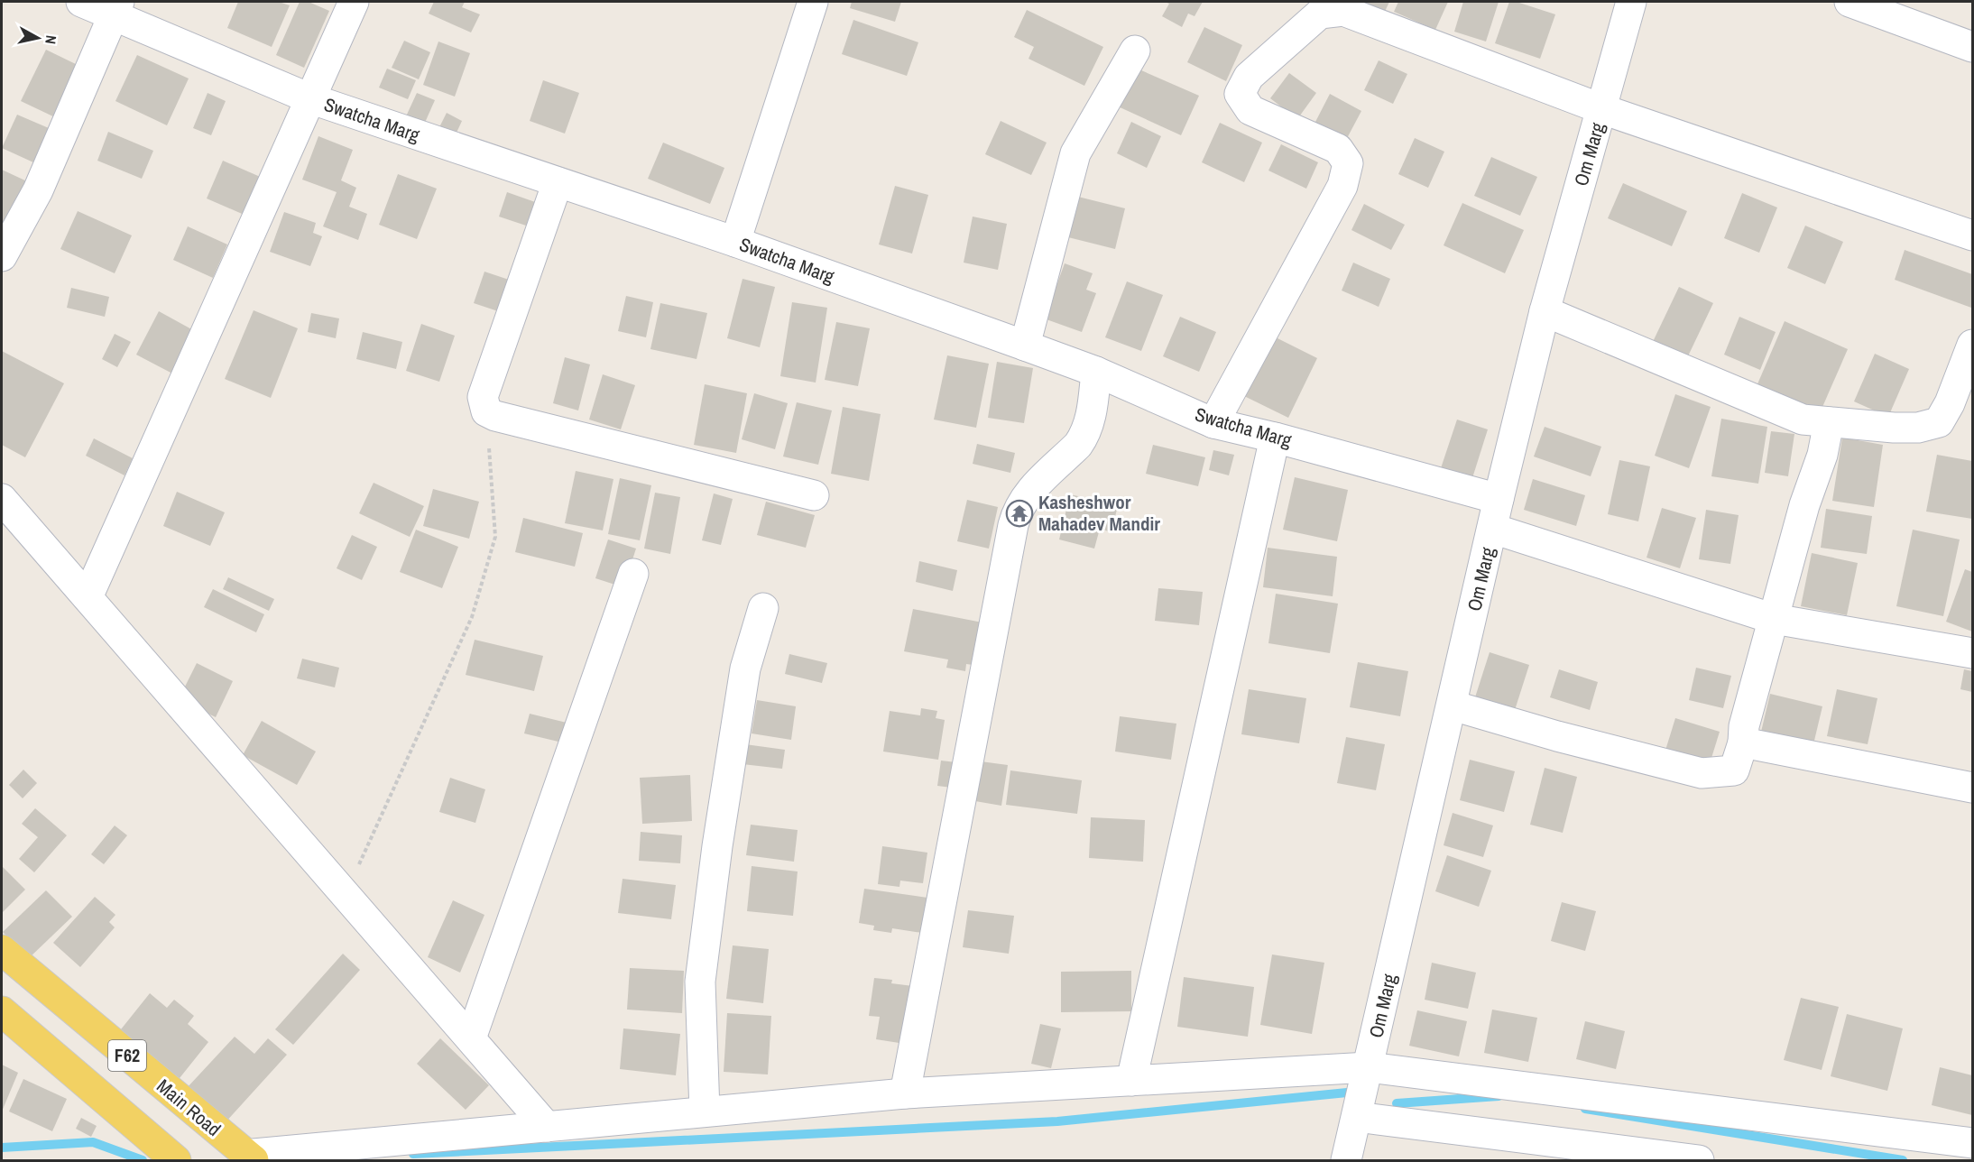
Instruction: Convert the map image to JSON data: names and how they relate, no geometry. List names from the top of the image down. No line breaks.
{"streets":{"main road":["F62","Main Road"],"street":["Swatcha Marg","Om Marg"]},"crossings":[["Swatcha Marg","Om Marg"]],"places":{"temple":["Kasheshwor Mahadev Mandir"]},"north":"right"}
